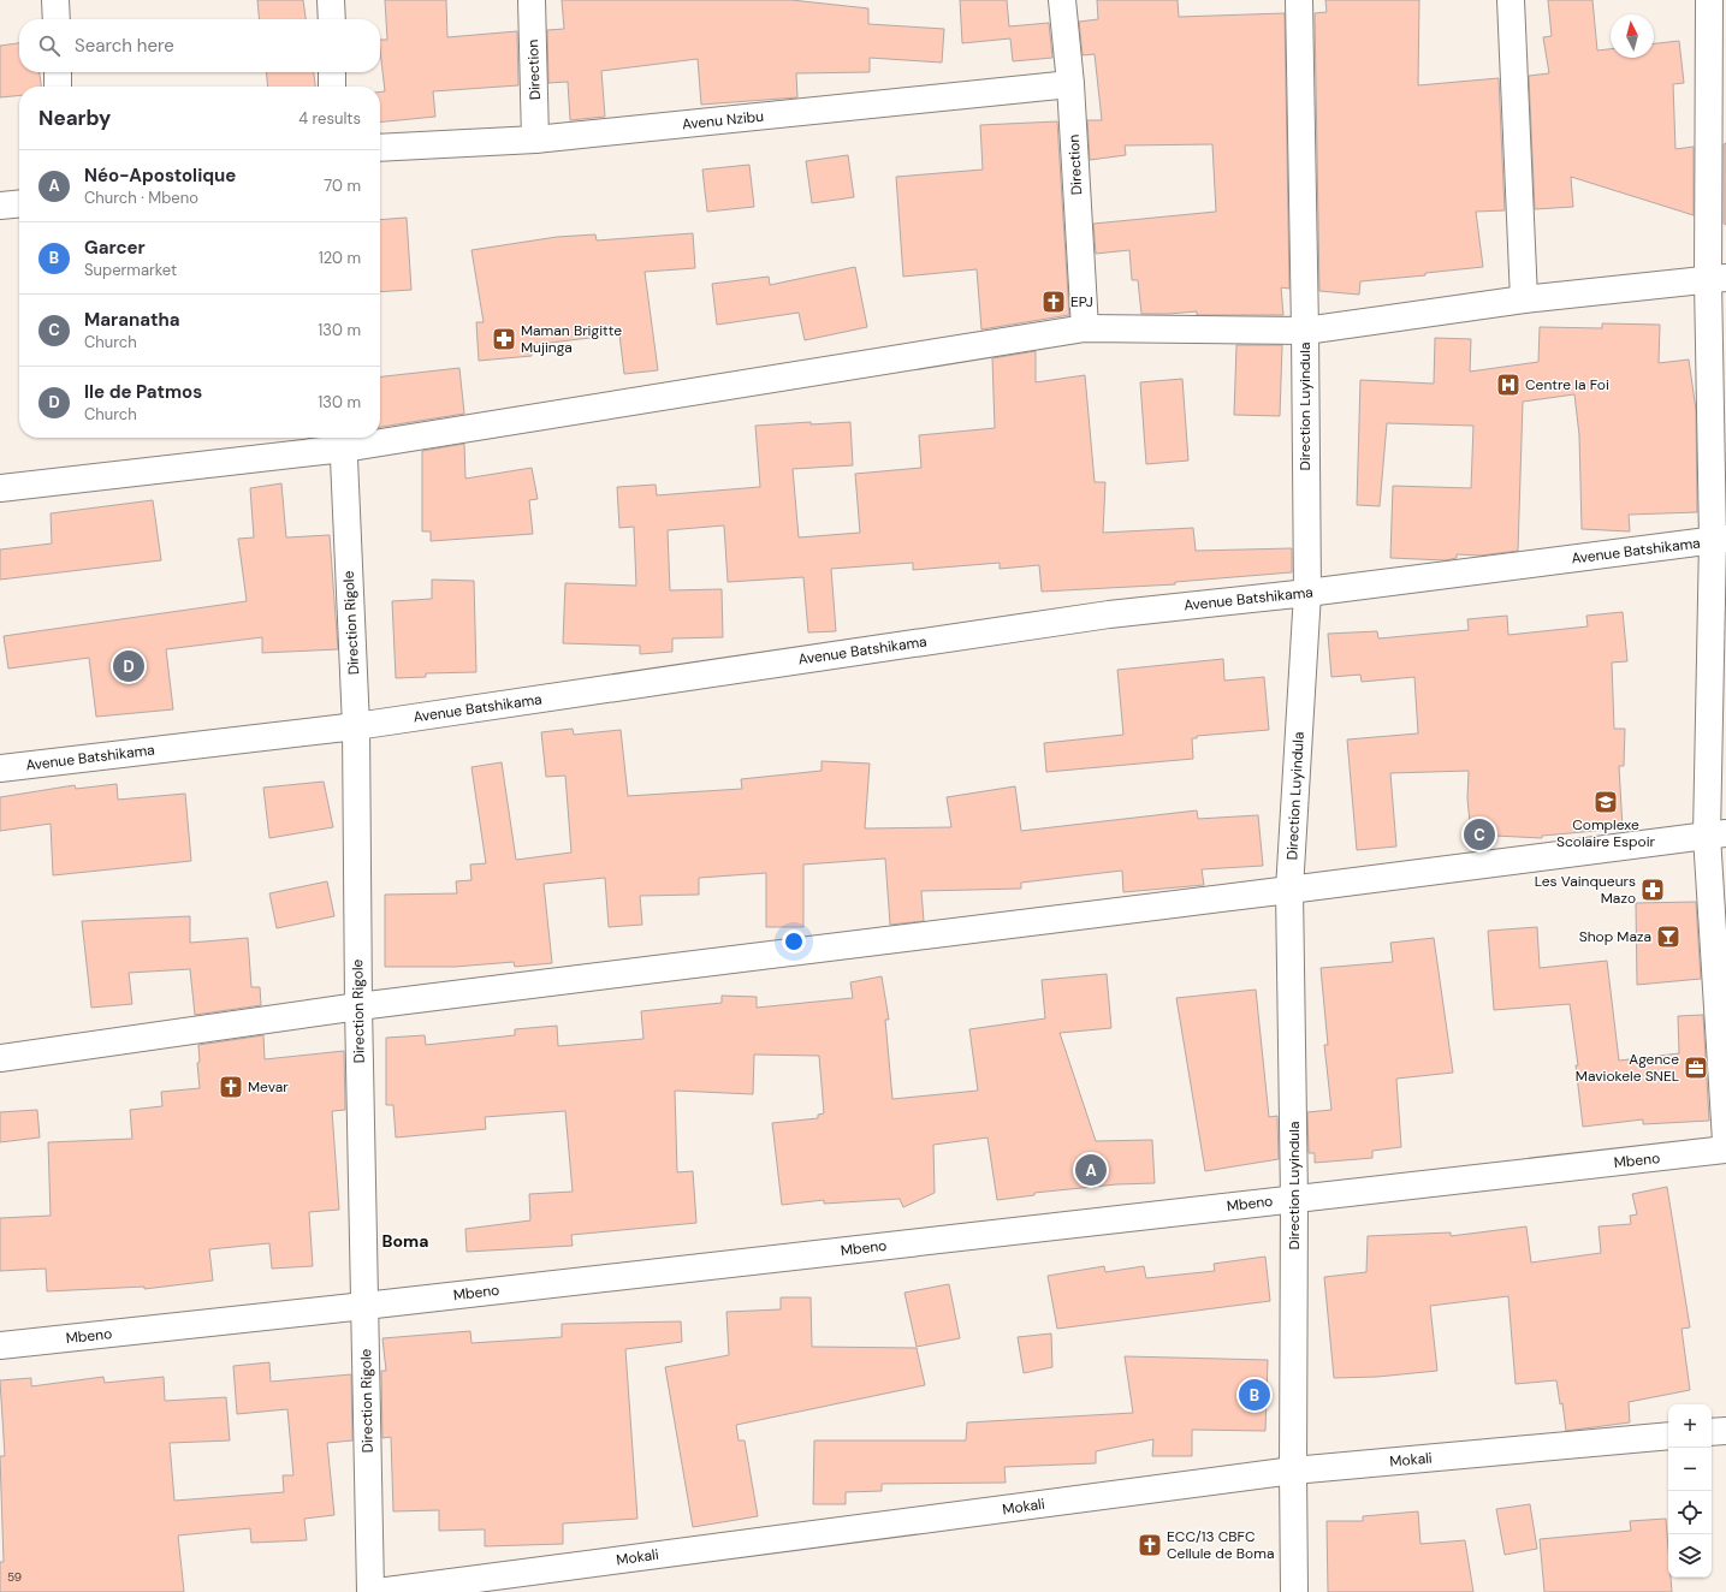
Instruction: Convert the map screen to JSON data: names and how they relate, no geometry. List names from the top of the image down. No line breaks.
{"streets":{"street":["Direction","Avenu Nzibu","Direction Luyindula","Avenue Batshikama","Direction Rigole","Mbeno","Mokali"]},"crossings":[["Direction","Avenu Nzibu"],["Direction Luyindula","Avenue Batshikama"],["Direction Luyindula","Mbeno"],["Direction Luyindula","Mokali"],["Avenue Batshikama","Direction Rigole"],["Direction Rigole","Mbeno"]],"districts":["Boma"],"places":{"church":["EPJ","Mevar","ECC/13 CBFC Cellule de Boma"],"pharmacy":["Maman Brigitte Mujinga","Les Vainqueurs Mazo"],"hospital":["Centre la Foi"],"school or university":["Complexe Scolaire Espoir"],"bar":["Shop Maza"],"office":["Agence Maviokele SNEL"]},"house_numbers":["59"],"north":"top","page":{"search":"Search here","heading":["Nearby","4 results"],"list":[{"mark":"A","name":"Néo-Apostolique","note":"Church · Mbeno","value":"70 m"},{"mark":"B","name":"Garcer","note":"Supermarket","value":"120 m"},{"mark":"C","name":"Maranatha","note":"Church","value":"130 m"},{"mark":"D","name":"Ile de Patmos","note":"Church","value":"130 m"}],"pins":["D","C","A","B"],"map_buttons":["+","−"]}}
